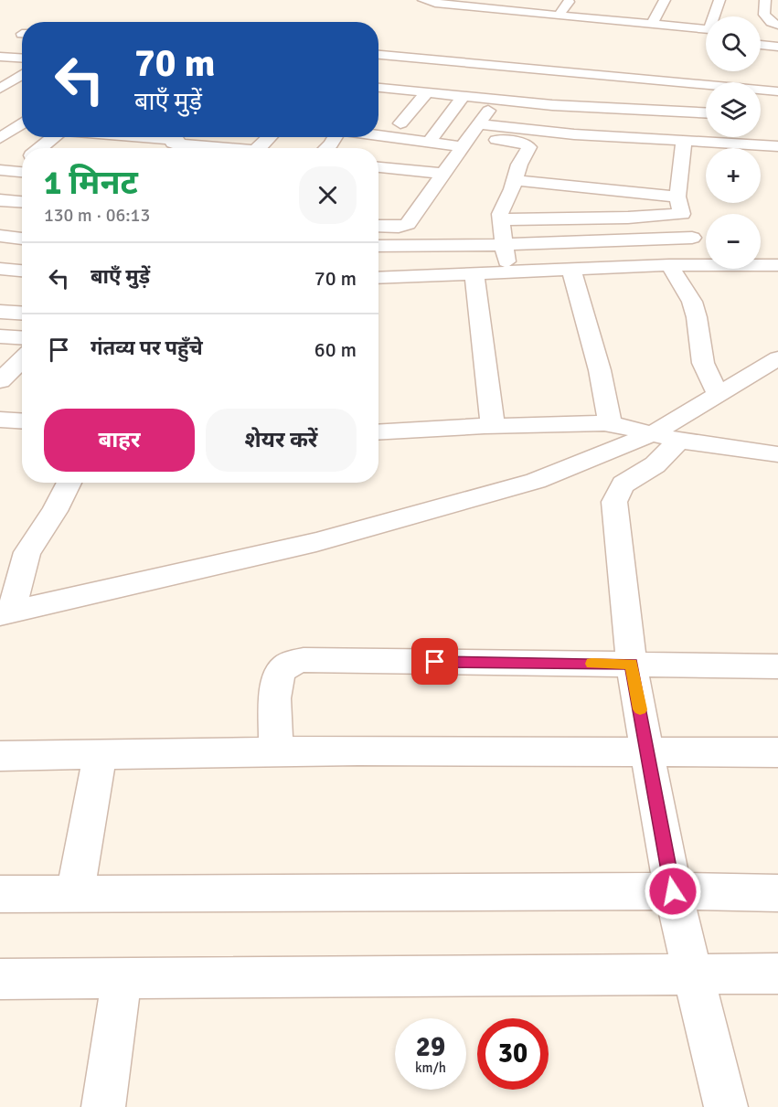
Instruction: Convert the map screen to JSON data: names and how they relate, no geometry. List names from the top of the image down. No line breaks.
{"page":{"map_buttons":["+","−"],"turn":["70 m","बाएँ मुड़ें"],"heading":["1 मिनट","130 m · 06:13"],"list":[{"name":"बाएँ मुड़ें","value":"70 m"},{"name":"गंतव्य पर पहुँचे","value":"60 m"}],"buttons":["बाहर","शेयर करें"],"speed":"29 km/h","limit":"30"}}
